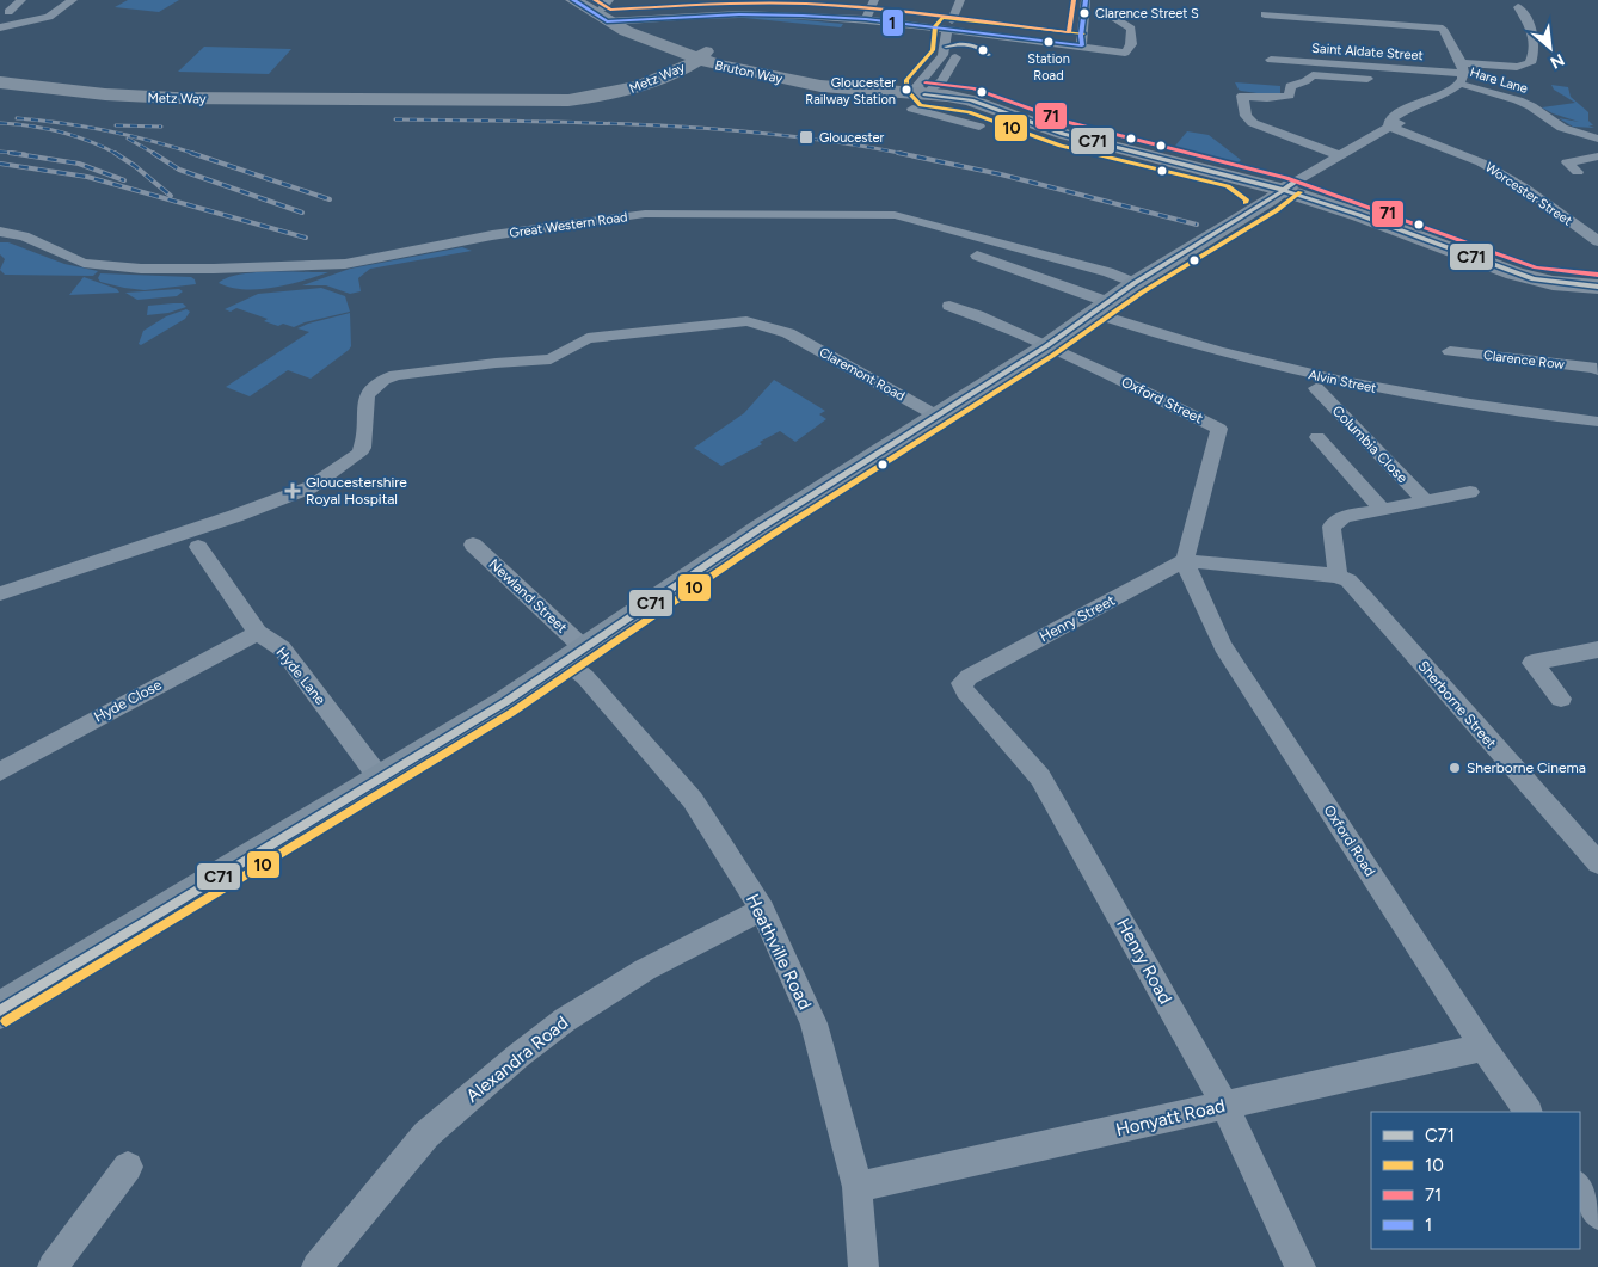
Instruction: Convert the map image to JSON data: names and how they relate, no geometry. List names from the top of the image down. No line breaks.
{"streets":{"main road":["Bruton Way","Metz Way"],"street":["Saint Aldate Street","Hare Lane","Worcester Street","Great Western Road","Clarence Row","Claremont Road","Alvin Street","Oxford Street","Columbia Close","Newland Street","Henry Street","Hyde Lane","Hyde Close","Sherborne Street","Oxford Road","Heathville Road","Henry Road","Alexandra Road","Honyatt Road"]},"crossings":[["Saint Aldate Street","Hare Lane"],["Bruton Way","Metz Way"],["Oxford Street","Henry Street"],["Oxford Street","Oxford Road"],["Newland Street","Heathville Road"],["Henry Street","Oxford Road"],["Henry Street","Henry Road"],["Hyde Lane","Hyde Close"],["Oxford Road","Honyatt Road"],["Heathville Road","Alexandra Road"],["Heathville Road","Honyatt Road"],["Henry Road","Honyatt Road"]],"places":{"other":["Clarence Street S","Station Road","Gloucester Railway Station","Sherborne Cinema"],"transit":["Gloucester"],"health":["Gloucestershire Royal Hospital"]},"lines":["transit line 1","transit line 10","transit line C71","transit line 71"],"legend":["C71","10","71","1"],"north":"bottom right"}
